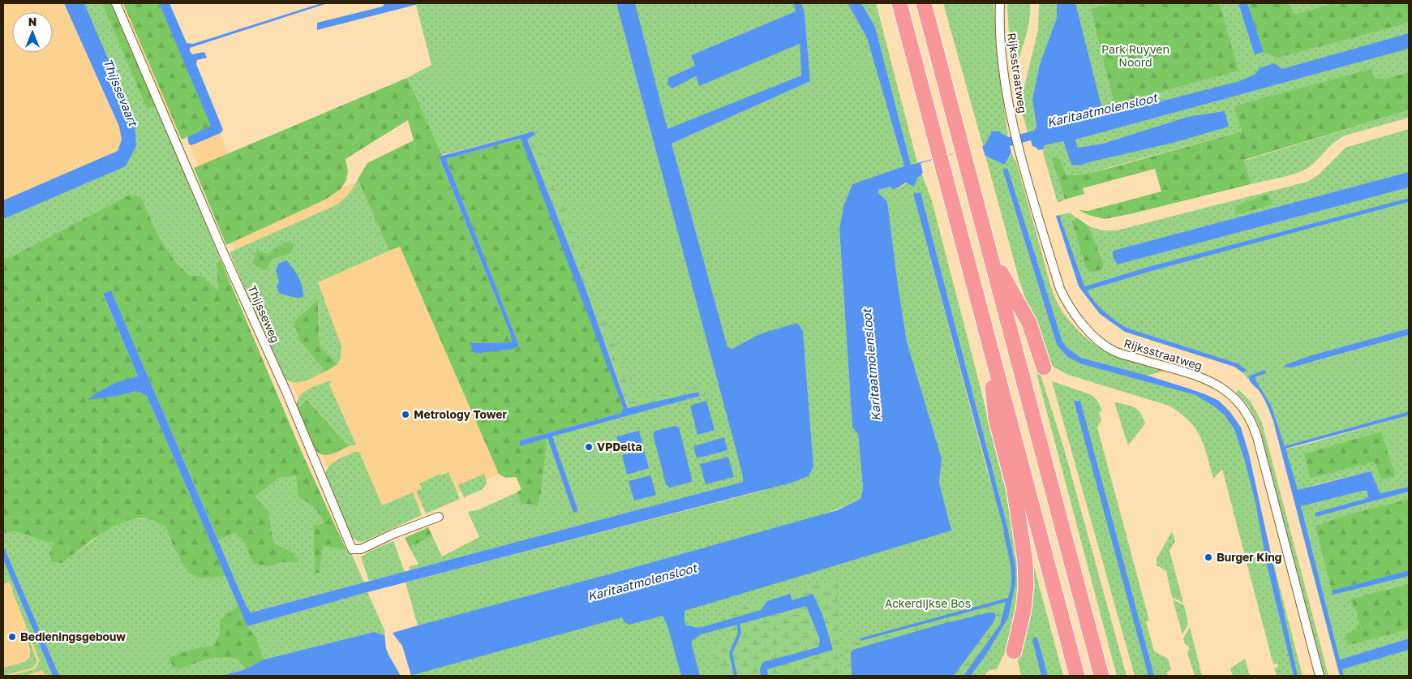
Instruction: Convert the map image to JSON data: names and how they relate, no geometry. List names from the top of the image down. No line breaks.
{"streets":{"street":["Rijksstraatweg","Thijsseweg"]},"water":["Thijssevaart","Karitaatmolensloot"],"parks":["Park Ruyven Noord","Ackerdijkse Bos"],"places":["Metrology Tower","VPDelta","Burger King","Bedieningsgebouw"],"north":"top"}
